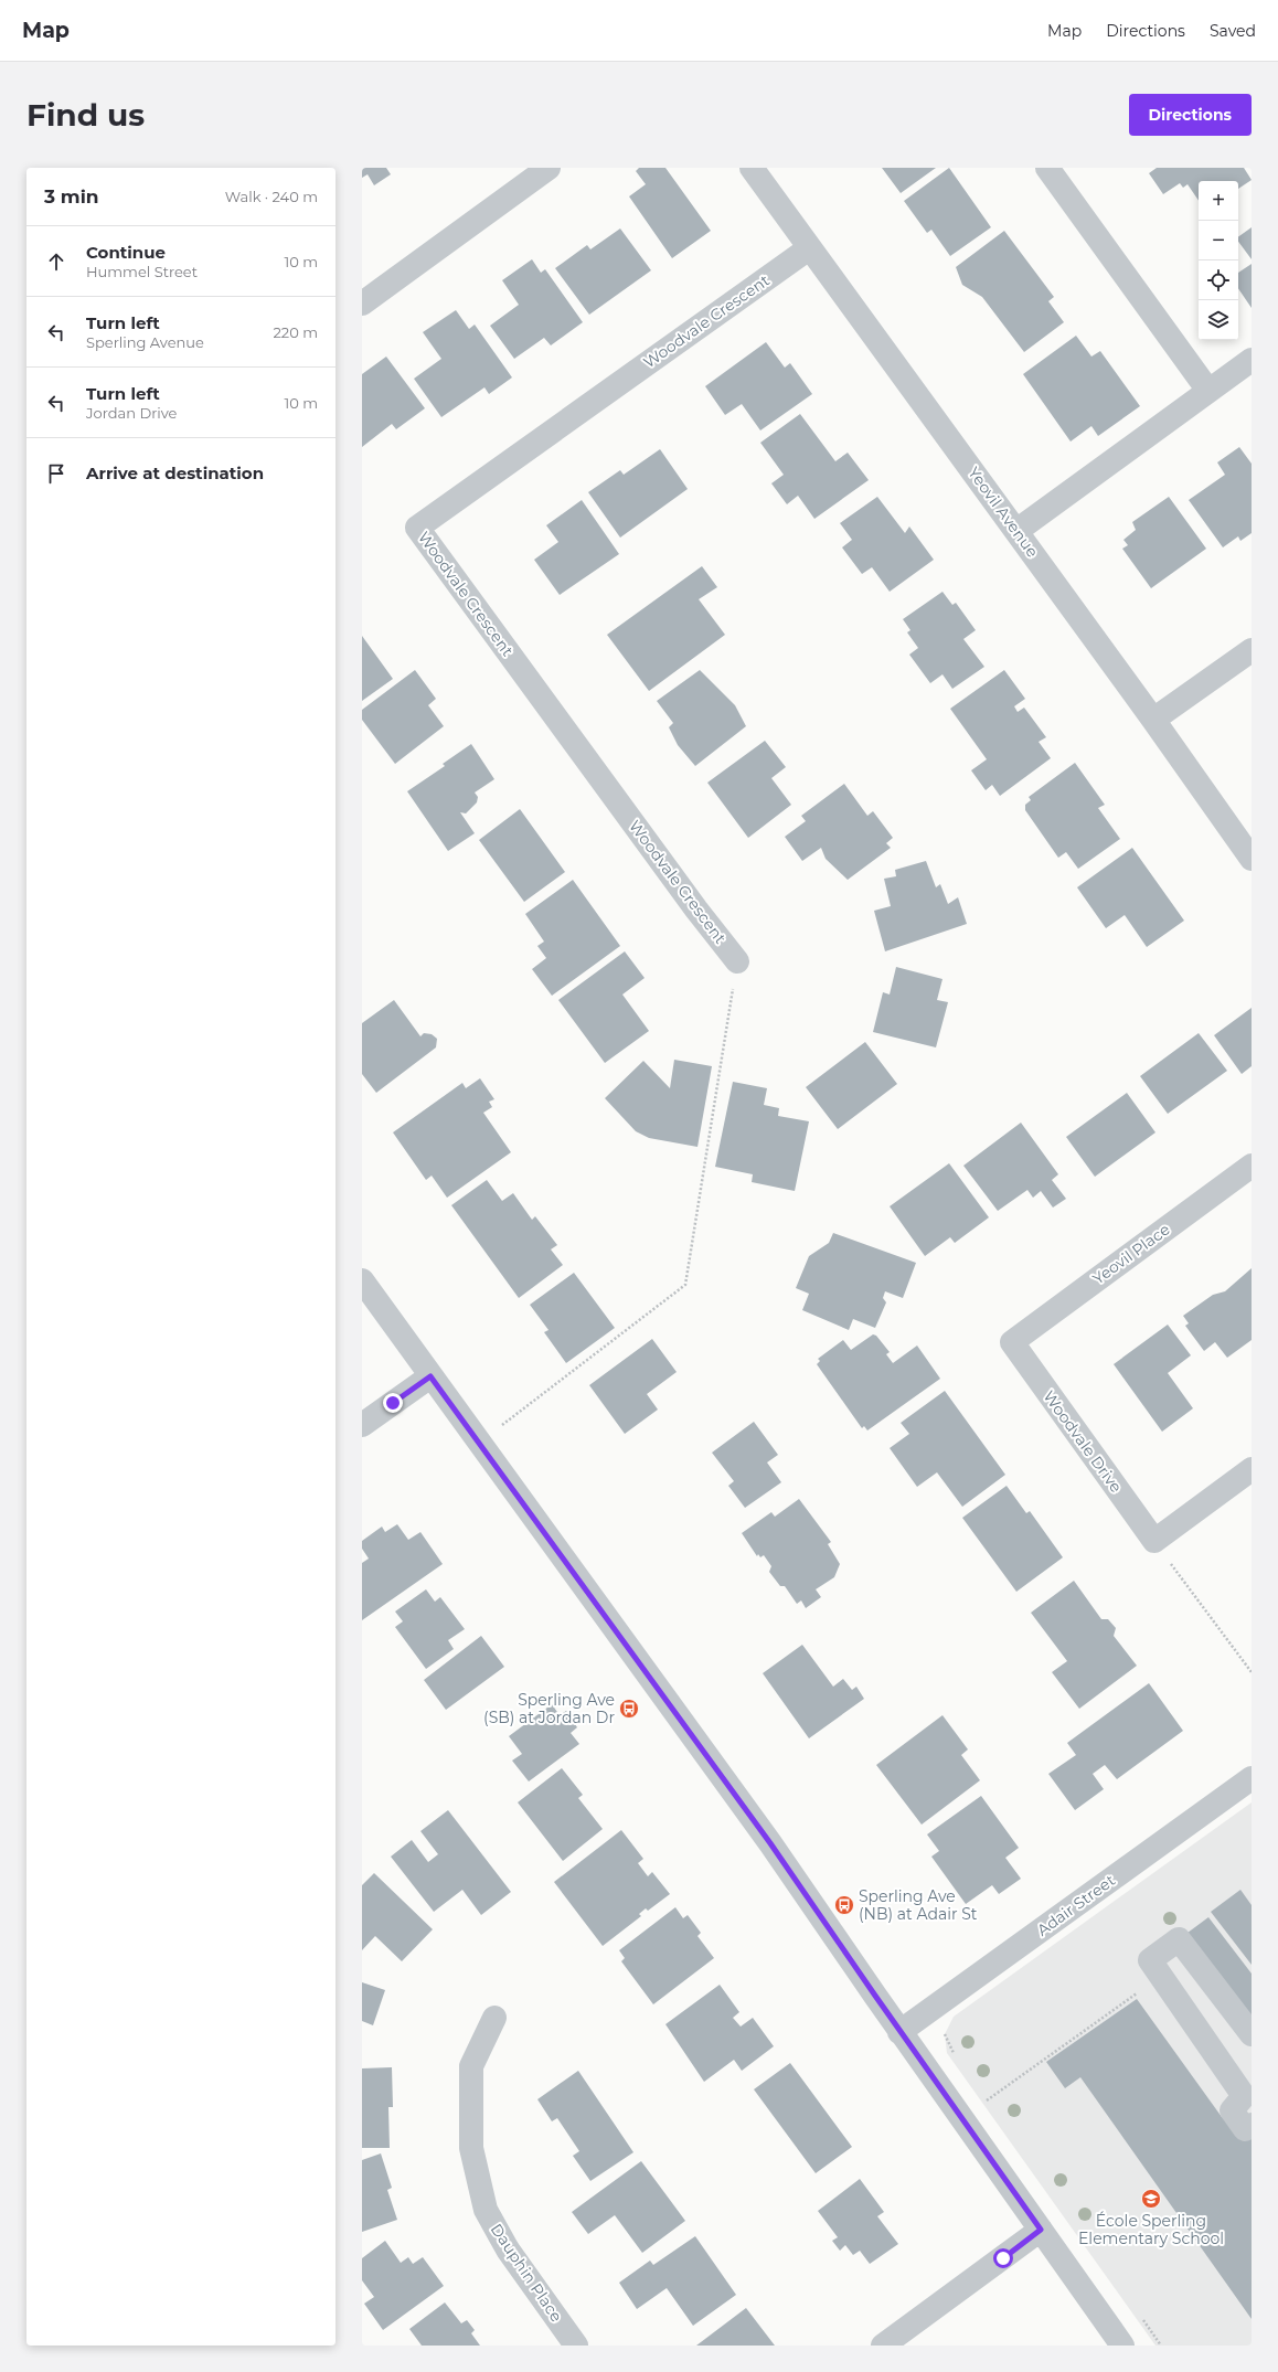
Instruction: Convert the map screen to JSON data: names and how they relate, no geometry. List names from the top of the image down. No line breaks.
{"streets":{"street":["Woodvale Crescent","Yeovil Avenue","Yeovil Place","Woodvale Drive","Adair Street","Dauphin Place"]},"crossings":[["Woodvale Crescent","Yeovil Avenue"],["Yeovil Place","Woodvale Drive"]],"places":{"bus stop":["Sperling Ave (SB) at Jordan Dr","Sperling Ave (NB) at Adair St"],"school or university":["École Sperling Elementary School"]},"page":{"header":"Map","nav":["Map","Directions","Saved"],"buttons":"Directions","title":"Find us","heading":["3 min","Walk · 240 m"],"map_buttons":["+","−"],"list":[["Continue","Hummel Street","10 m"],["Turn left","Sperling Avenue","220 m"],["Turn left","Jordan Drive","10 m"],"Arrive at destination"]}}
